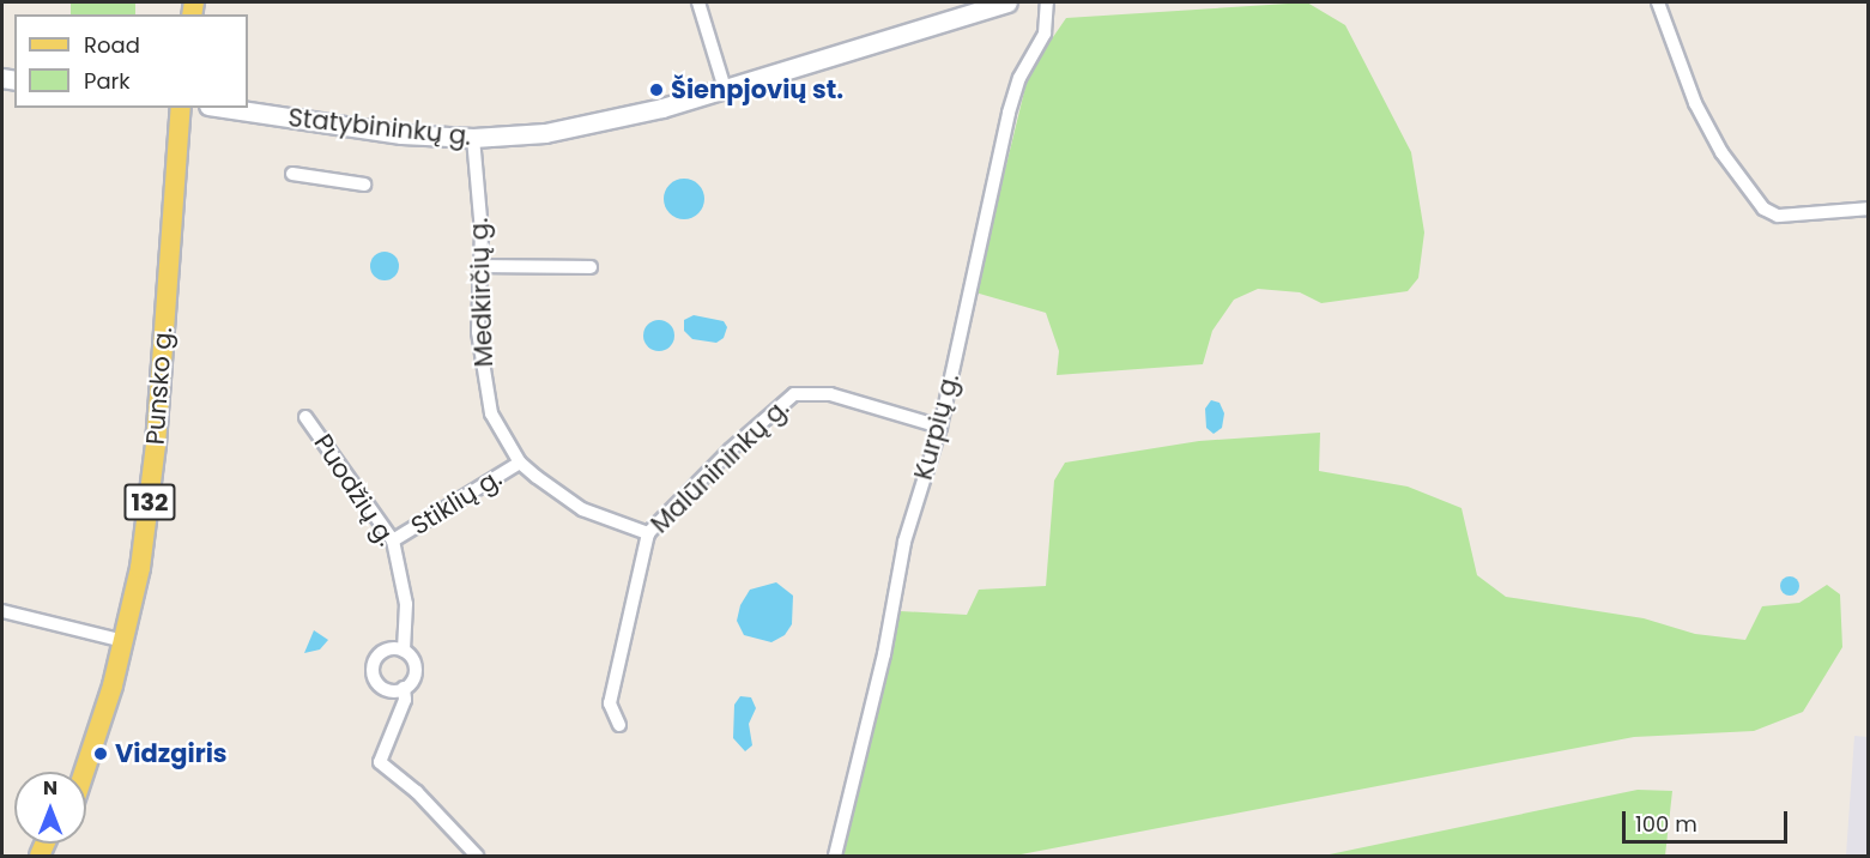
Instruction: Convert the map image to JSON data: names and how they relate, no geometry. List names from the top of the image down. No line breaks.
{"streets":{"main road":["Punsko g.","132"],"street":["Statybininkų g.","Medkirčių g.","Kurpių g.","Malūnininkų g.","Puodžių g.","Stiklių g."]},"crossings":[["Statybininkų g.","Medkirčių g."],["Medkirčių g.","Malūnininkų g."],["Medkirčių g.","Stiklių g."],["Kurpių g.","Malūnininkų g."],["Puodžių g.","Stiklių g."]],"places":["Šienpjovių st.","Vidzgiris"],"legend":["Road","Park"],"scale_bar":"100 m","north":"top"}
